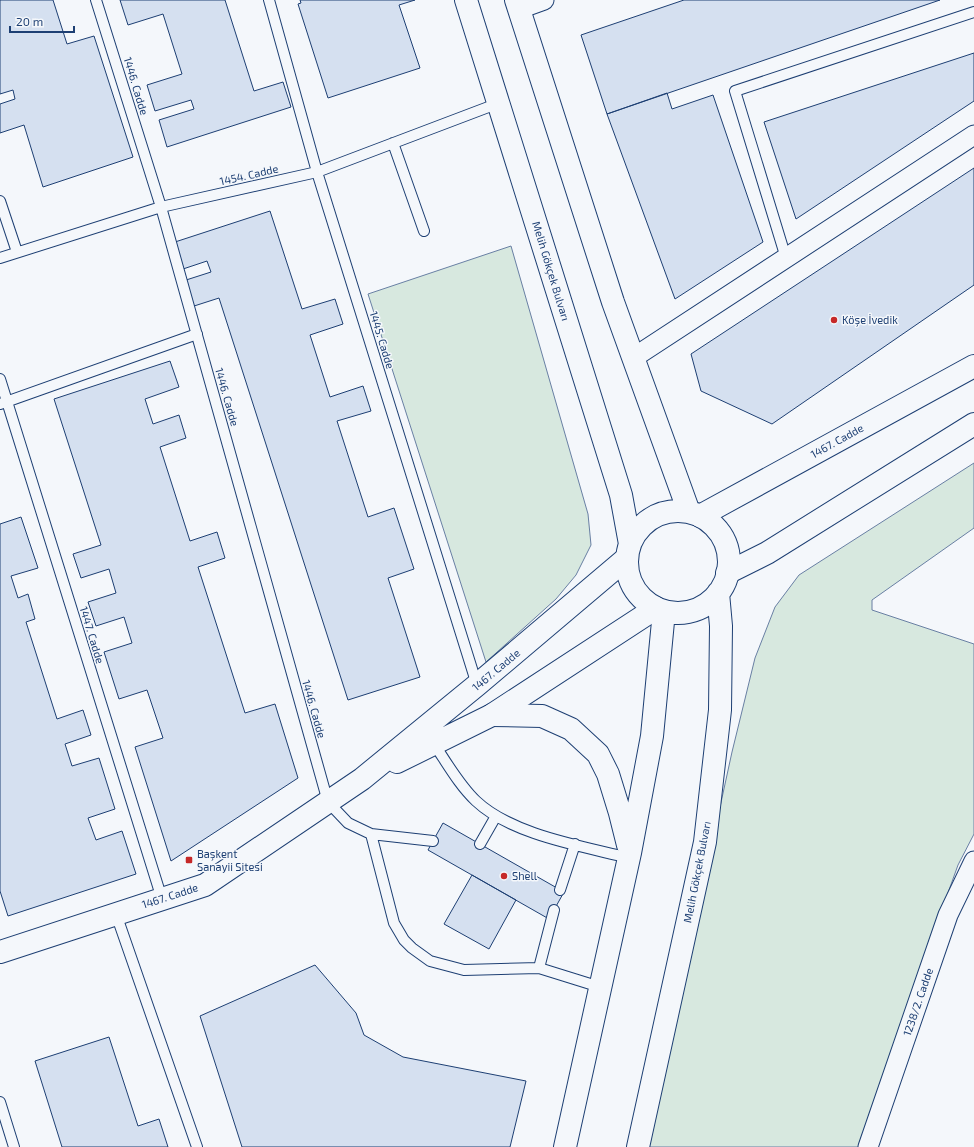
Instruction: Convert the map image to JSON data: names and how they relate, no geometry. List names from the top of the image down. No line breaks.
{"streets":{"main road":["Melih Gökçek Bulvarı","1467. Cadde"],"street":["1238/2. Cadde"],"lane":["1446. Cadde","1454. Cadde","1445. Cadde","1447. Cadde"]},"crossings":[["1446. Cadde","1454. Cadde"],["1446. Cadde","1467. Cadde"],["1454. Cadde","Melih Gökçek Bulvarı"],["1454. Cadde","1445. Cadde"],["Melih Gökçek Bulvarı","1467. Cadde"],["1445. Cadde","1467. Cadde"],["1467. Cadde","1447. Cadde"]],"places":{"other":["Köşe İvedik","Shell"],"transit":["Başkent Sanayii Sitesi"]},"scale_bar":"20 m"}
